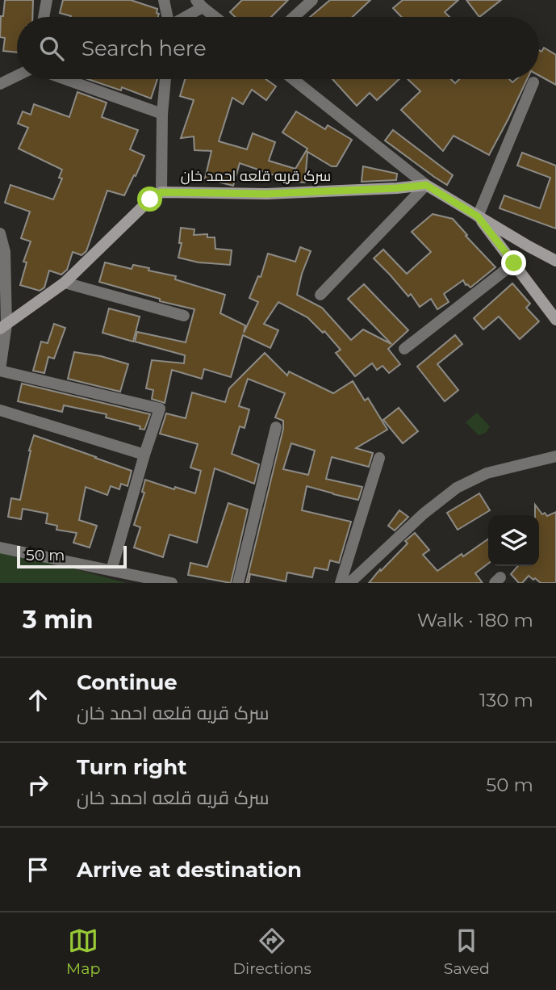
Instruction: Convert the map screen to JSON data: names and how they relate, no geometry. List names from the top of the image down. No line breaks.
{"streets":{"street":["سرک قریه قلعه احمد خان"]},"scale_bar":"50 m","page":{"search":"Search here","scale":"50 m","heading":["3 min","Walk · 180 m"],"list":[["Continue","سرک قریه قلعه احمد خان","130 m"],["Turn right","سرک قریه قلعه احمد خان","50 m"],"Arrive at destination"],"nav":["Map","Directions","Saved"]}}
